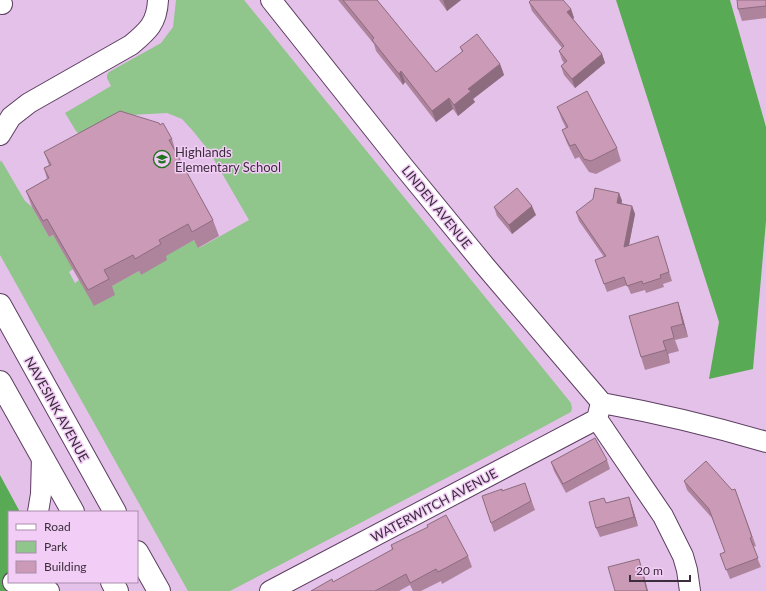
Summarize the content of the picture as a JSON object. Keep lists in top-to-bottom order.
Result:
{
  "streets": {
    "highway": ["NAVESINK AVENUE"],
    "street": ["LINDEN AVENUE", "WATERWITCH AVENUE"]
  },
  "crossings": [
    ["LINDEN AVENUE", "WATERWITCH AVENUE"]
  ],
  "places": {
    "school or university": ["Highlands Elementary School"]
  },
  "legend": ["Road", "Park", "Building"],
  "scale_bar": "20 m"
}
